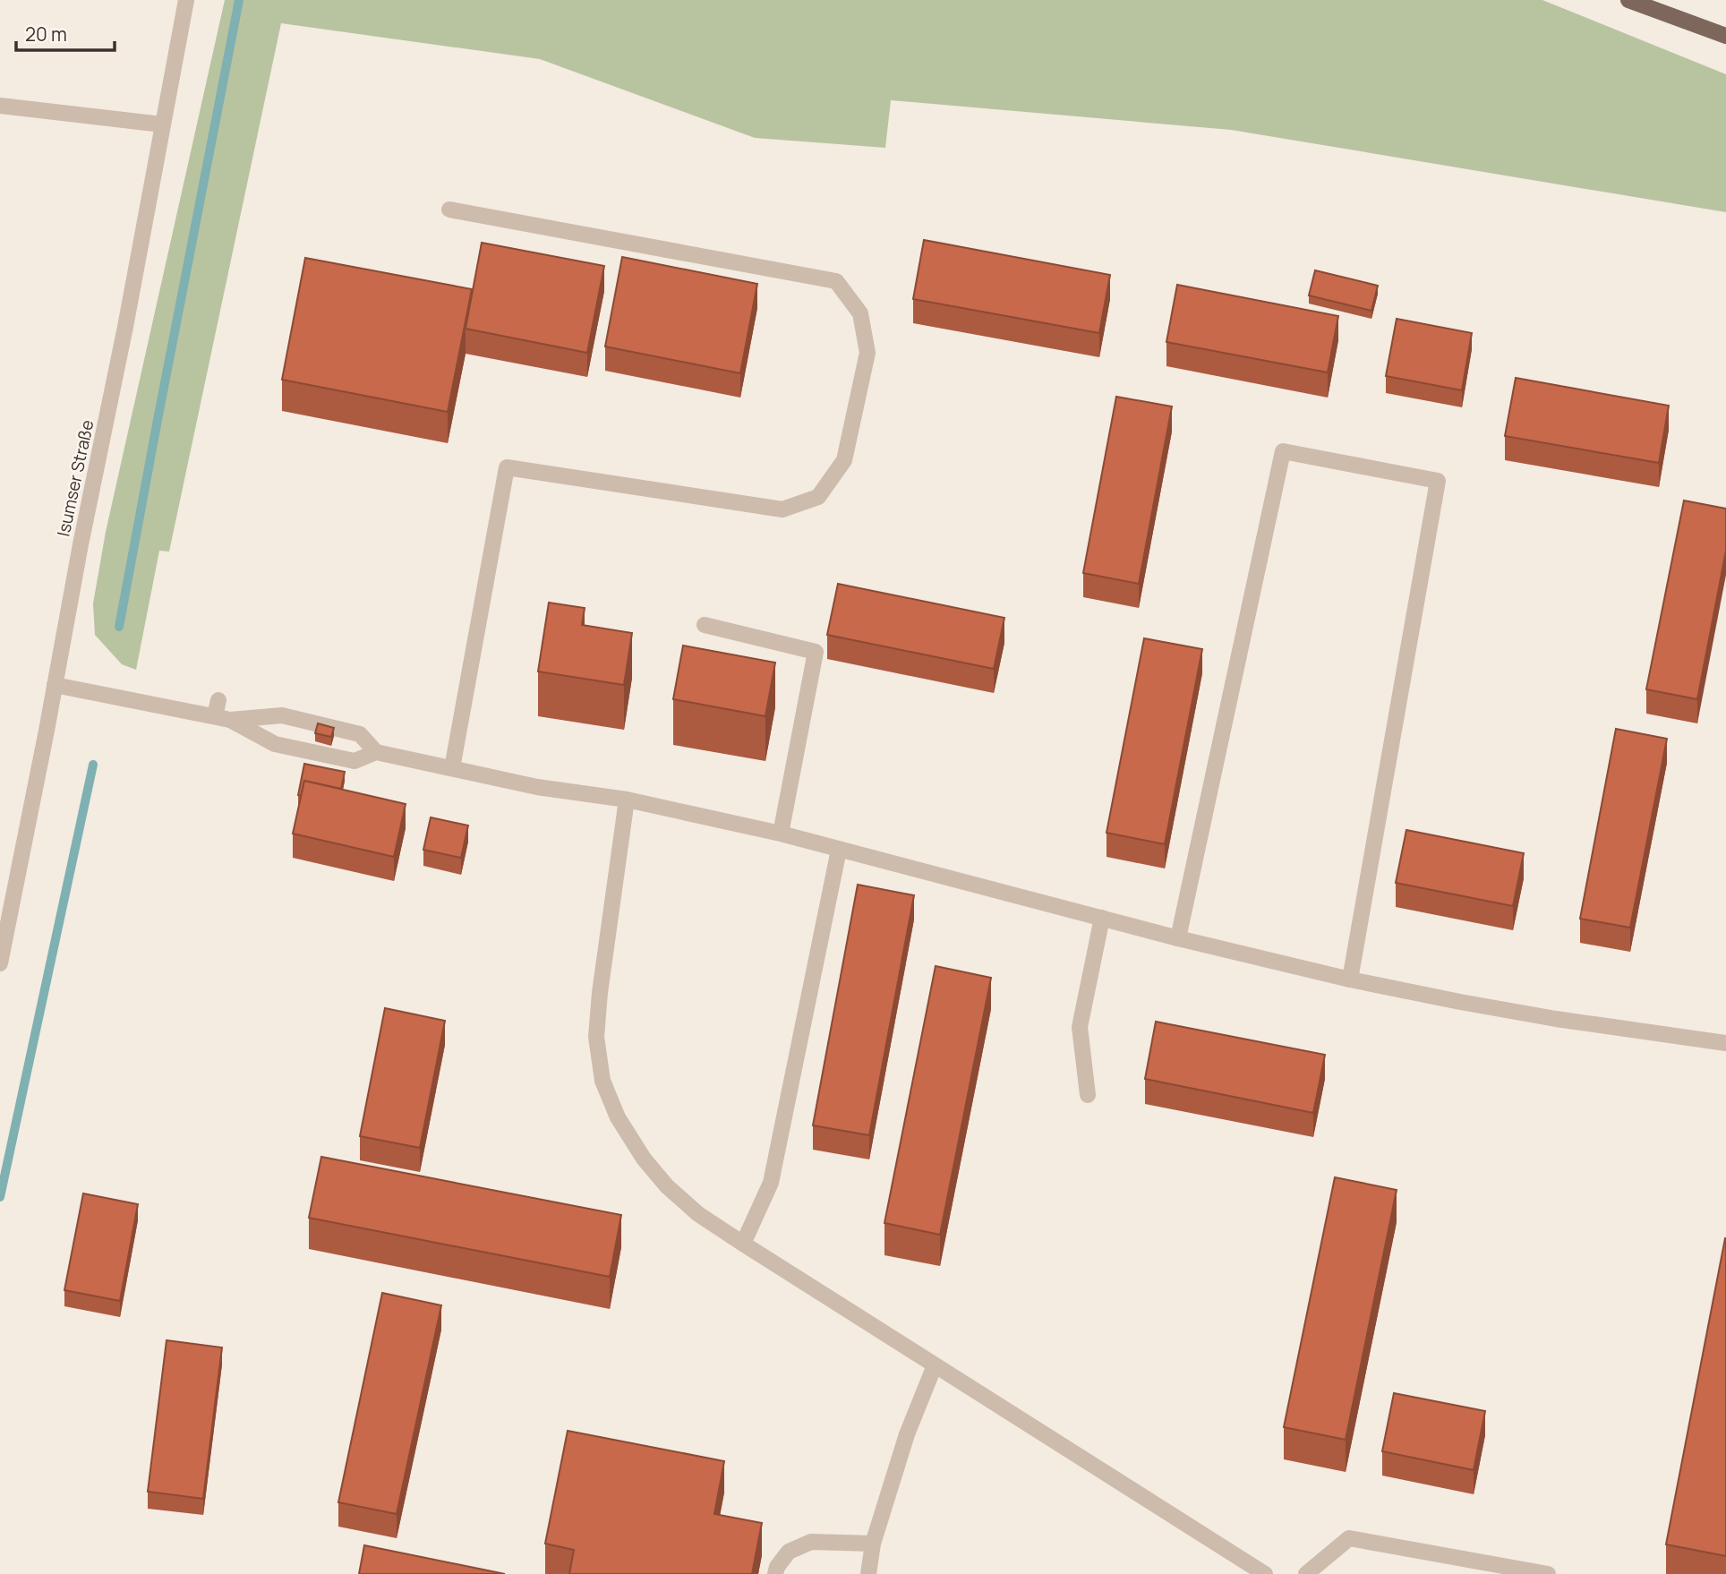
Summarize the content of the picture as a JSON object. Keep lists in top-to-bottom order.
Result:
{
  "streets": {
    "street": ["Isumser Straße"]
  },
  "scale_bar": "20 m"
}
